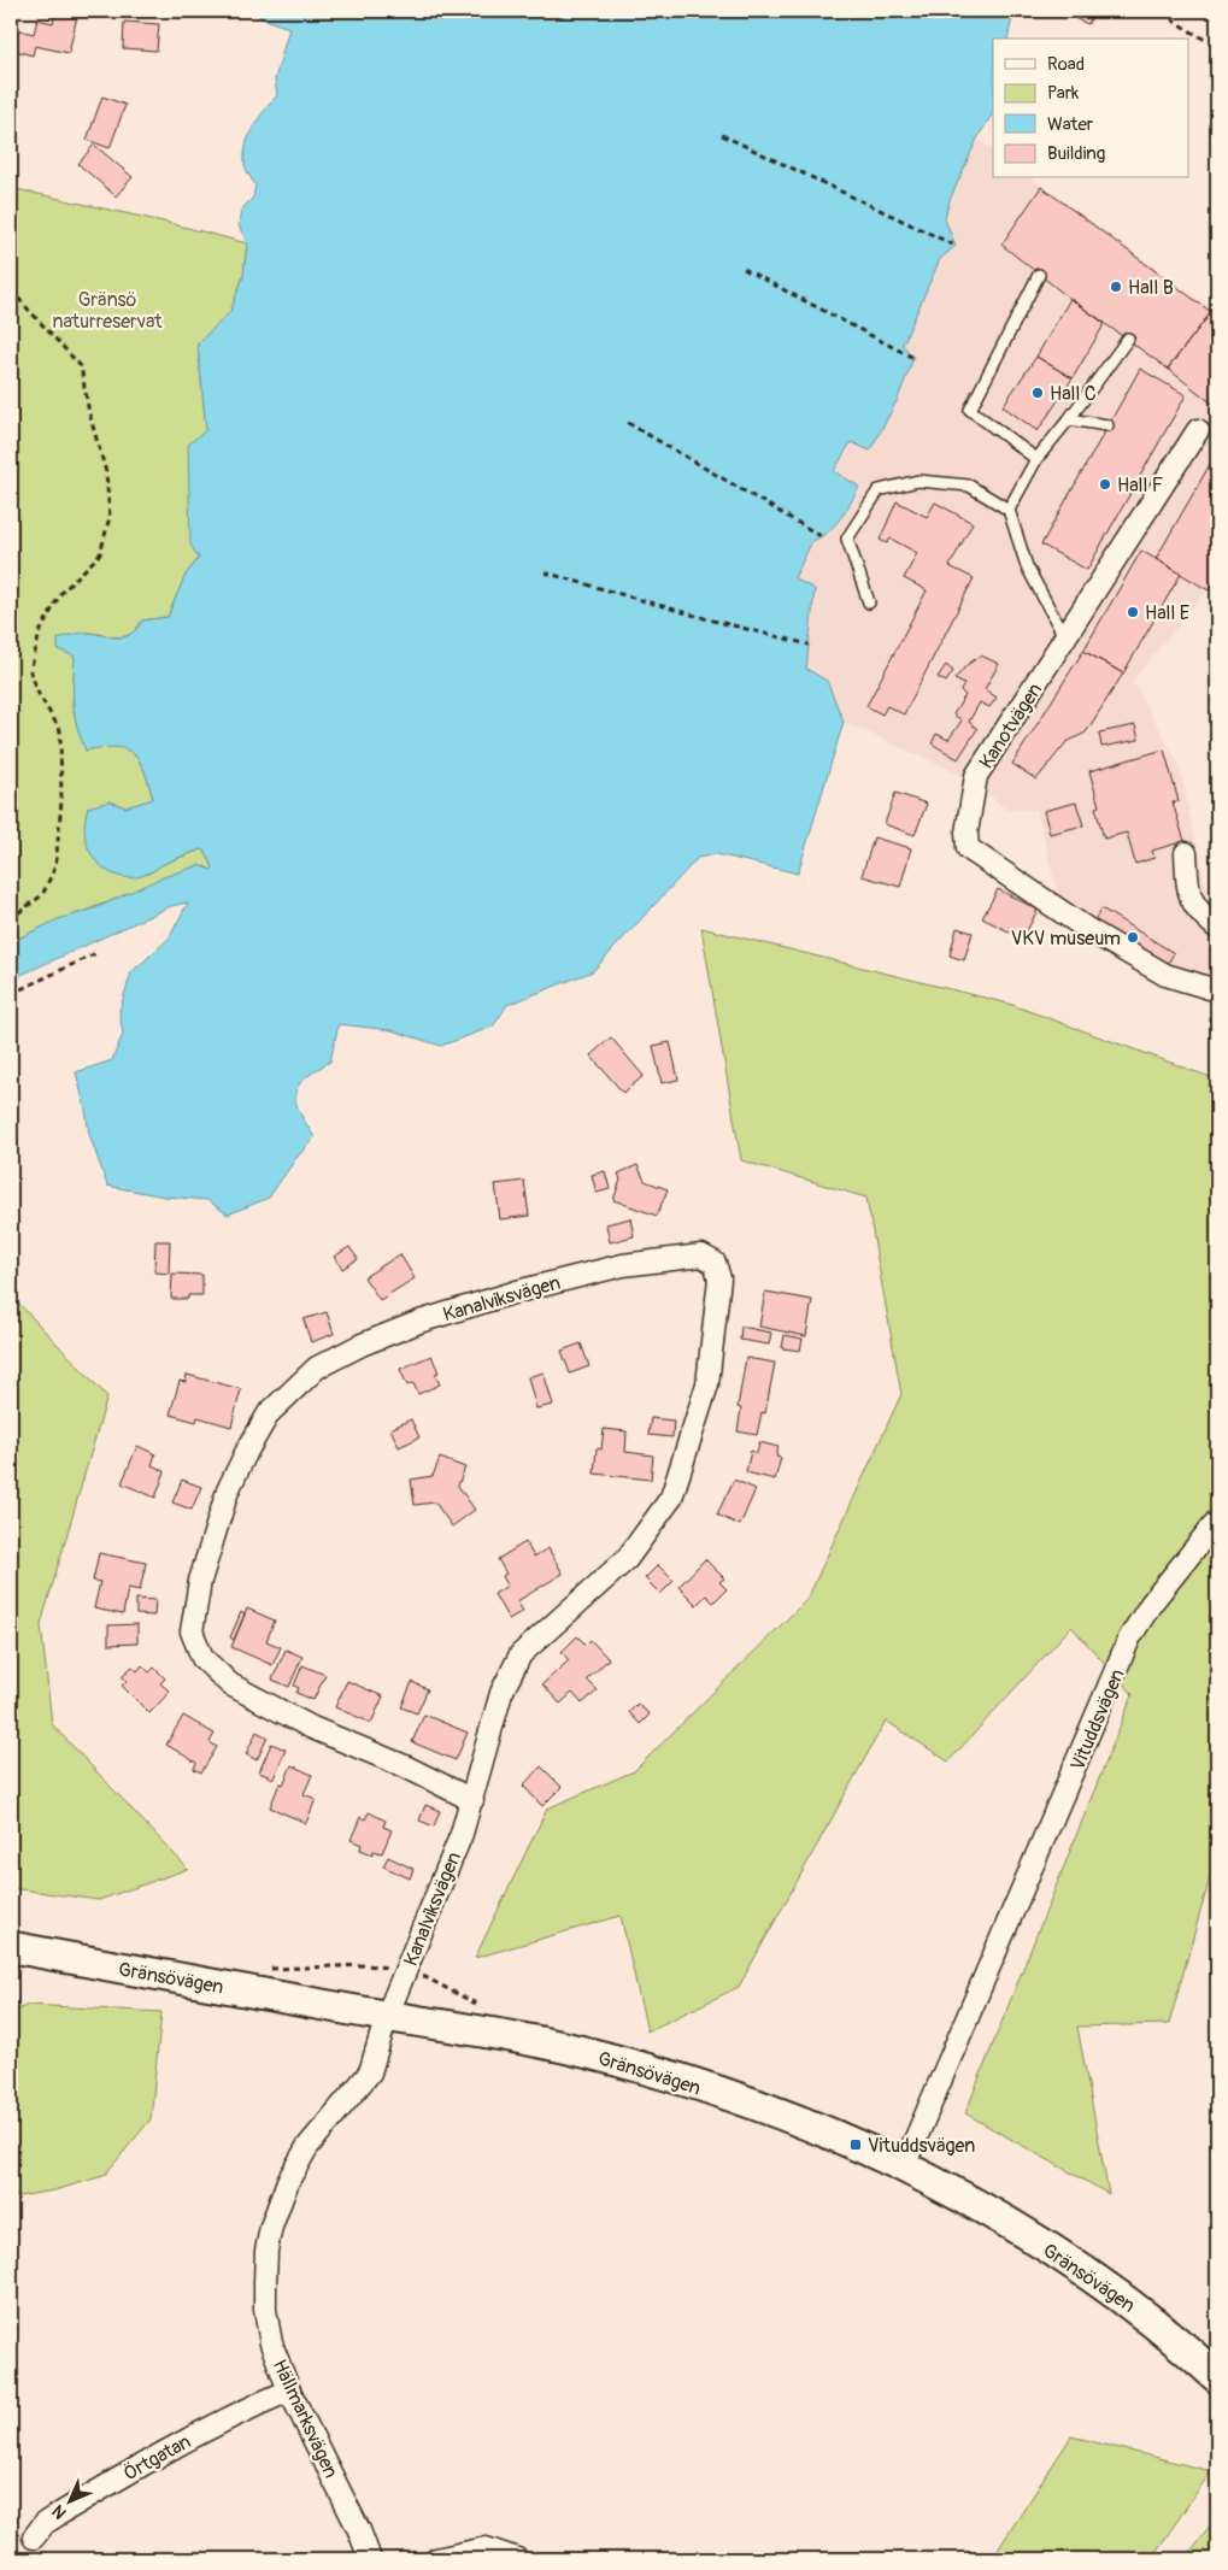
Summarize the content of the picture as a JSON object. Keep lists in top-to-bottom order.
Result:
{
  "streets": {
    "street": [
      "Kanotvägen",
      "Kanalviksvägen",
      "Vituddsvägen",
      "Gränsövägen",
      "Hällmarksvägen",
      "Örtgatan"
    ]
  },
  "crossings": [
    ["Kanalviksvägen", "Gränsövägen"],
    ["Kanalviksvägen", "Hällmarksvägen"],
    ["Vituddsvägen", "Gränsövägen"],
    ["Gränsövägen", "Hällmarksvägen"],
    ["Hällmarksvägen", "Örtgatan"]
  ],
  "parks": ["Gränsö naturreservat"],
  "places": {
    "other": [
      "Hall B",
      "Hall C",
      "Hall F",
      "Hall E",
      "VKV museum"
    ],
    "transit": ["Vituddsvägen"]
  },
  "legend": [
    "Road",
    "Park",
    "Water",
    "Building"
  ],
  "north": "bottom left"
}
